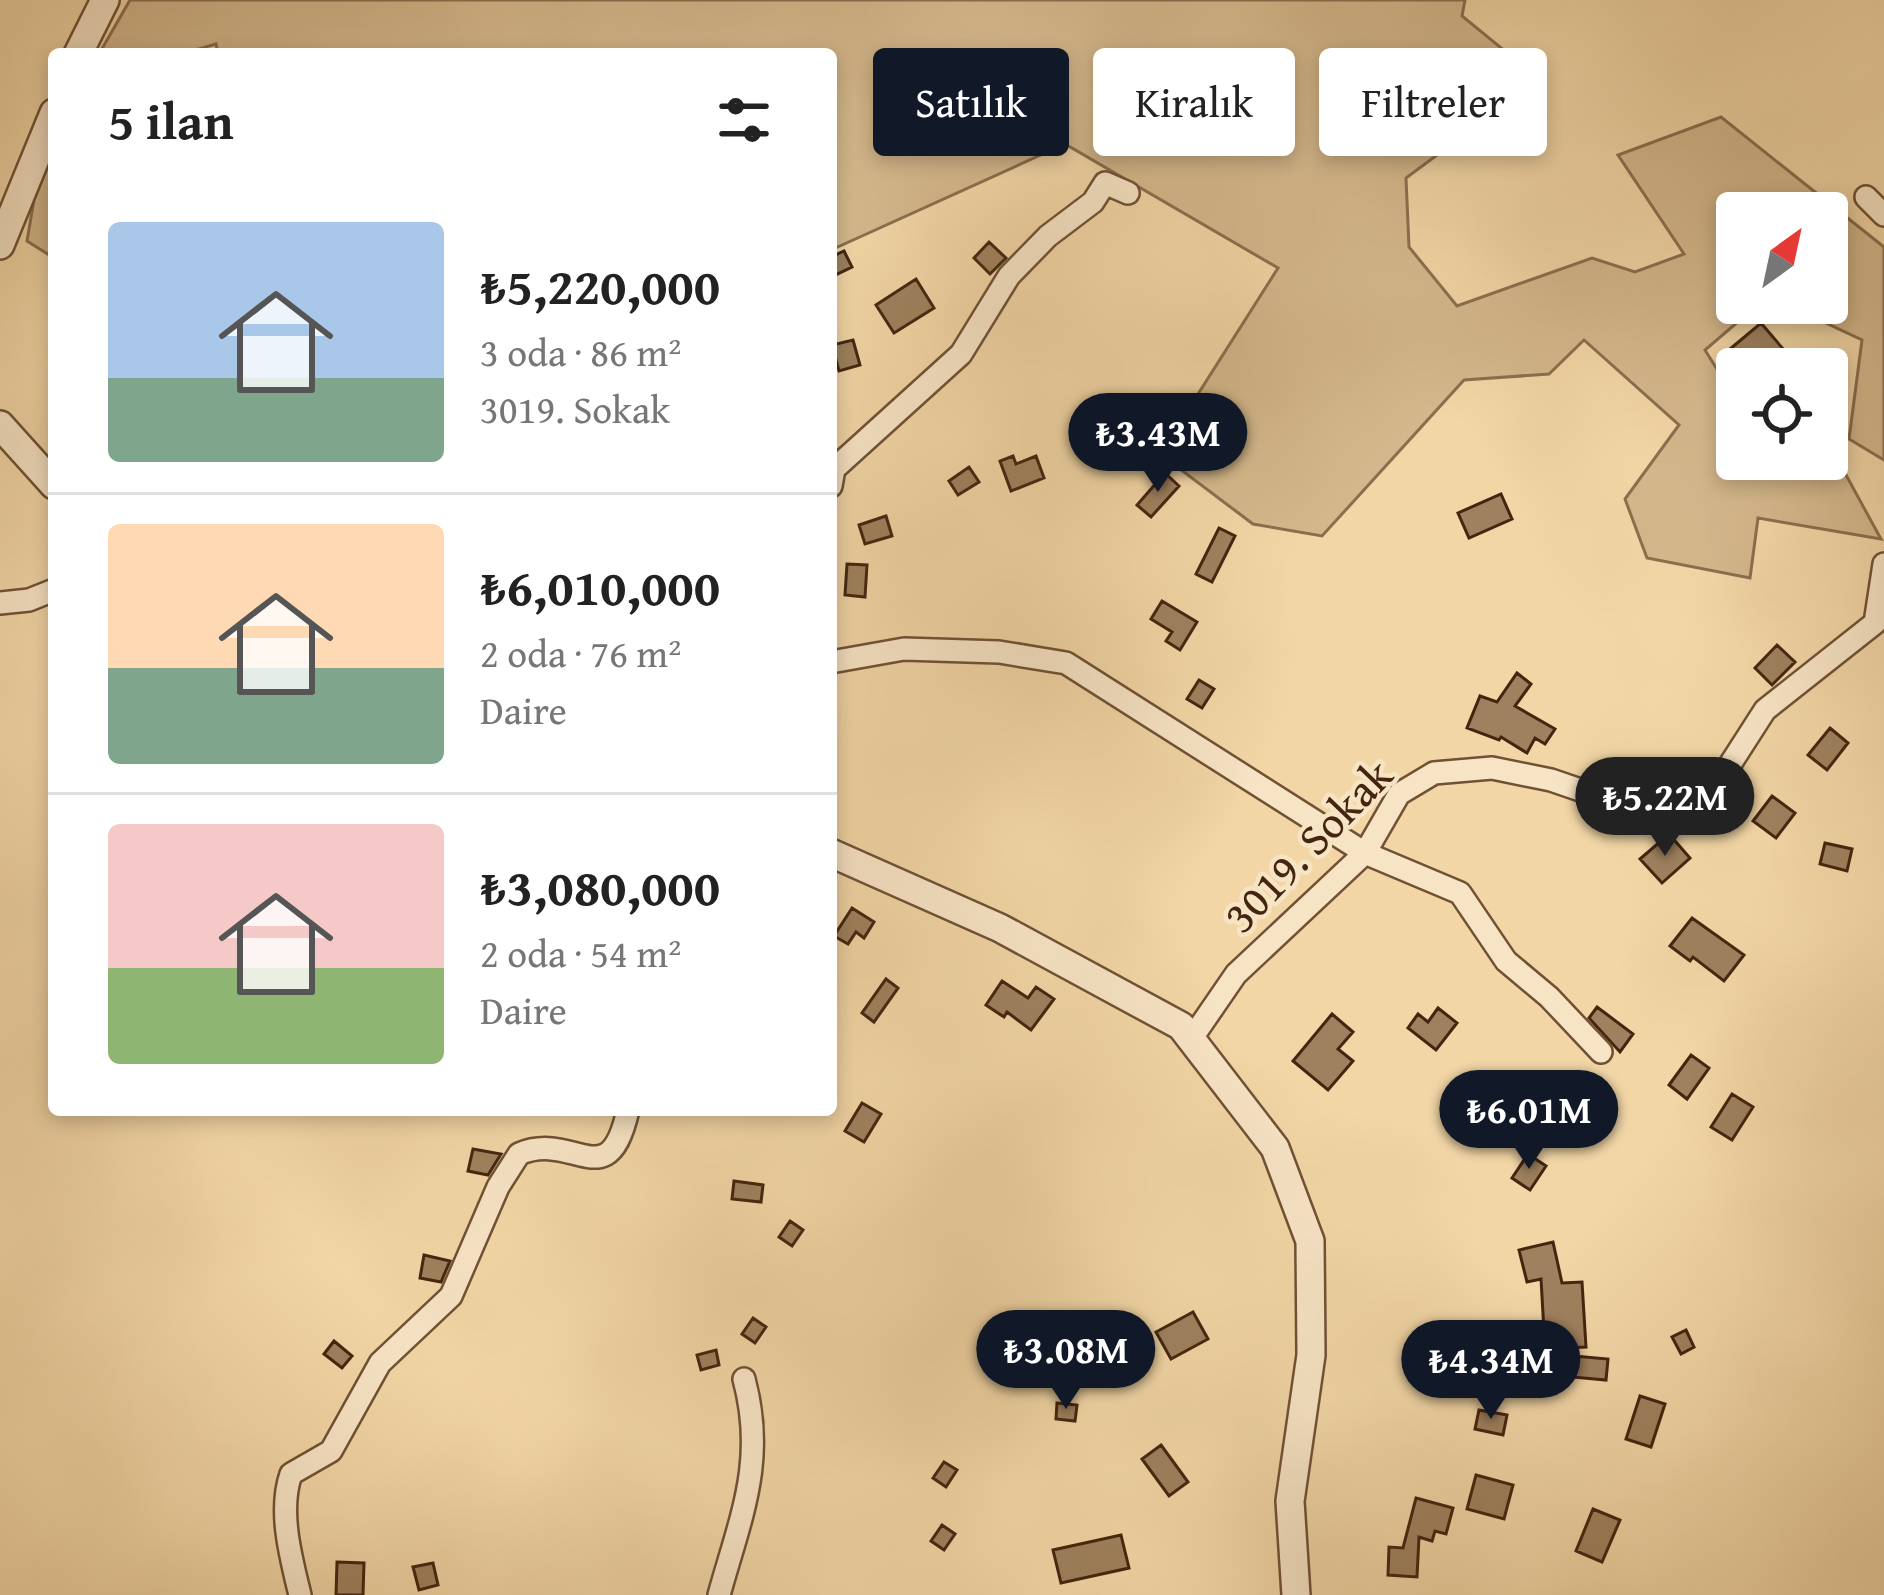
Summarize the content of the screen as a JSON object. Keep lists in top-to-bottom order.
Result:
{
  "streets": {
    "street": ["3019. Sokak"]
  },
  "north": "top right",
  "page": {
    "chip": ["Satılık", "Kiralık", "Filtreler"],
    "heading": "5 ilan",
    "list": [
      {
        "name": "₺5,220,000",
        "note": "3 oda · 86 m² · 3019. Sokak"
      },
      {
        "name": "₺6,010,000",
        "note": "2 oda · 76 m² · Daire"
      },
      {
        "name": "₺3,080,000",
        "note": "2 oda · 54 m² · Daire"
      }
    ],
    "price": [
      "₺3.43M",
      "₺5.22M",
      "₺6.01M",
      "₺3.08M",
      "₺4.34M"
    ]
  }
}
